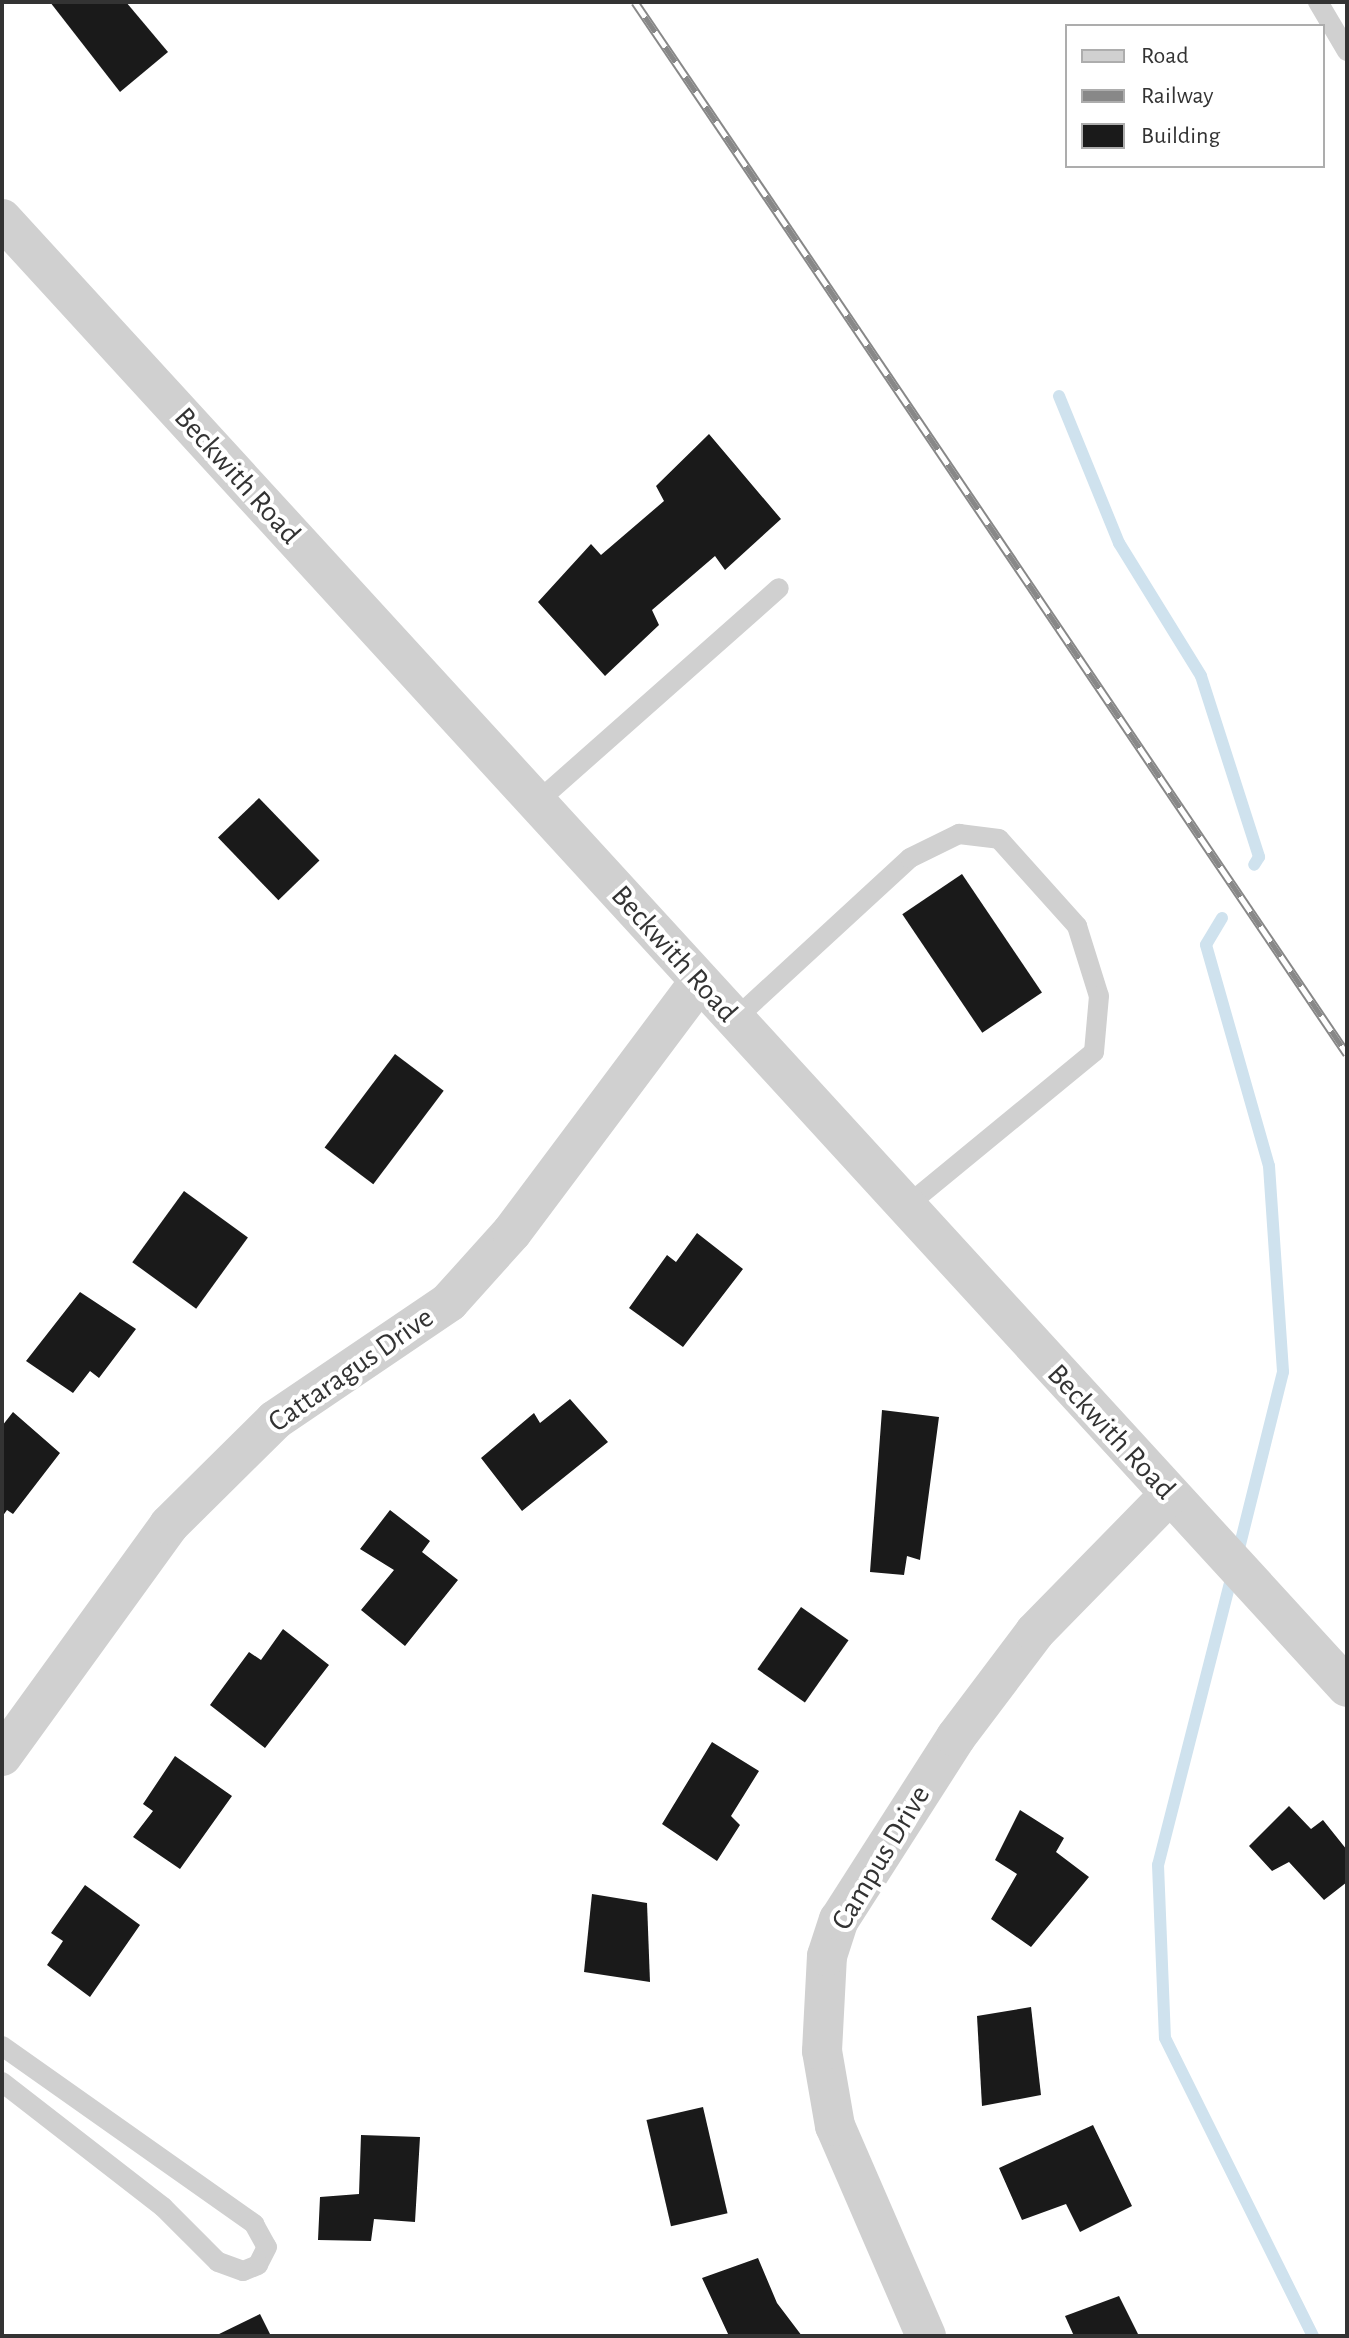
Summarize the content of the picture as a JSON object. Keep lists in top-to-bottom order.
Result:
{
  "streets": {
    "street": ["Beckwith Road", "Cattaragus Drive", "Campus Drive"]
  },
  "crossings": [
    ["Beckwith Road", "Cattaragus Drive"],
    ["Beckwith Road", "Campus Drive"]
  ],
  "legend": ["Road", "Railway", "Building"]
}
